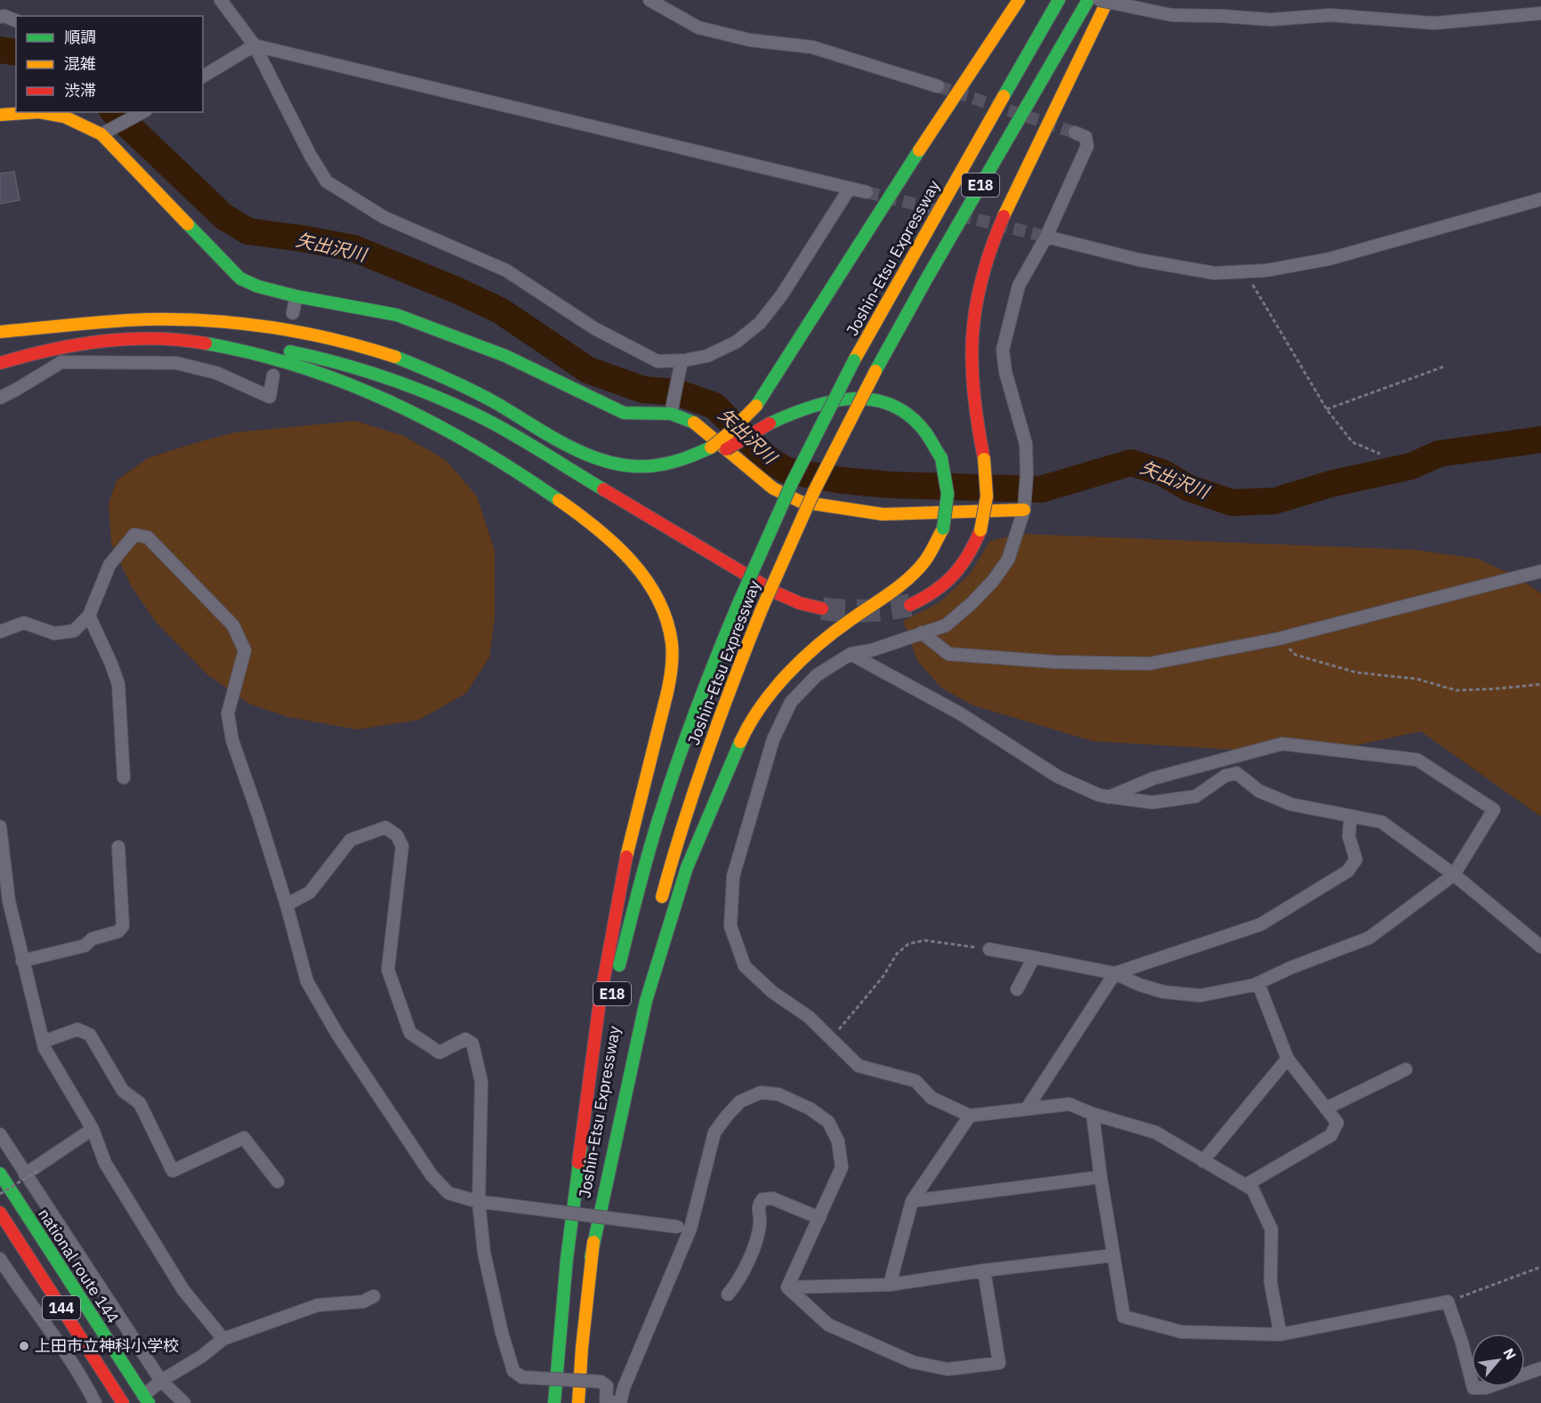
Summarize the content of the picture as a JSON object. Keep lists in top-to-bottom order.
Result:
{
  "streets": {
    "main road": [
      "E18",
      "Joshin-Etsu Expressway",
      "national route 144",
      "144"
    ]
  },
  "water": ["矢出沢川"],
  "places": ["上田市立神科小学校"],
  "legend": ["順調", "混雑", "渋滞"],
  "north": "top right"
}
